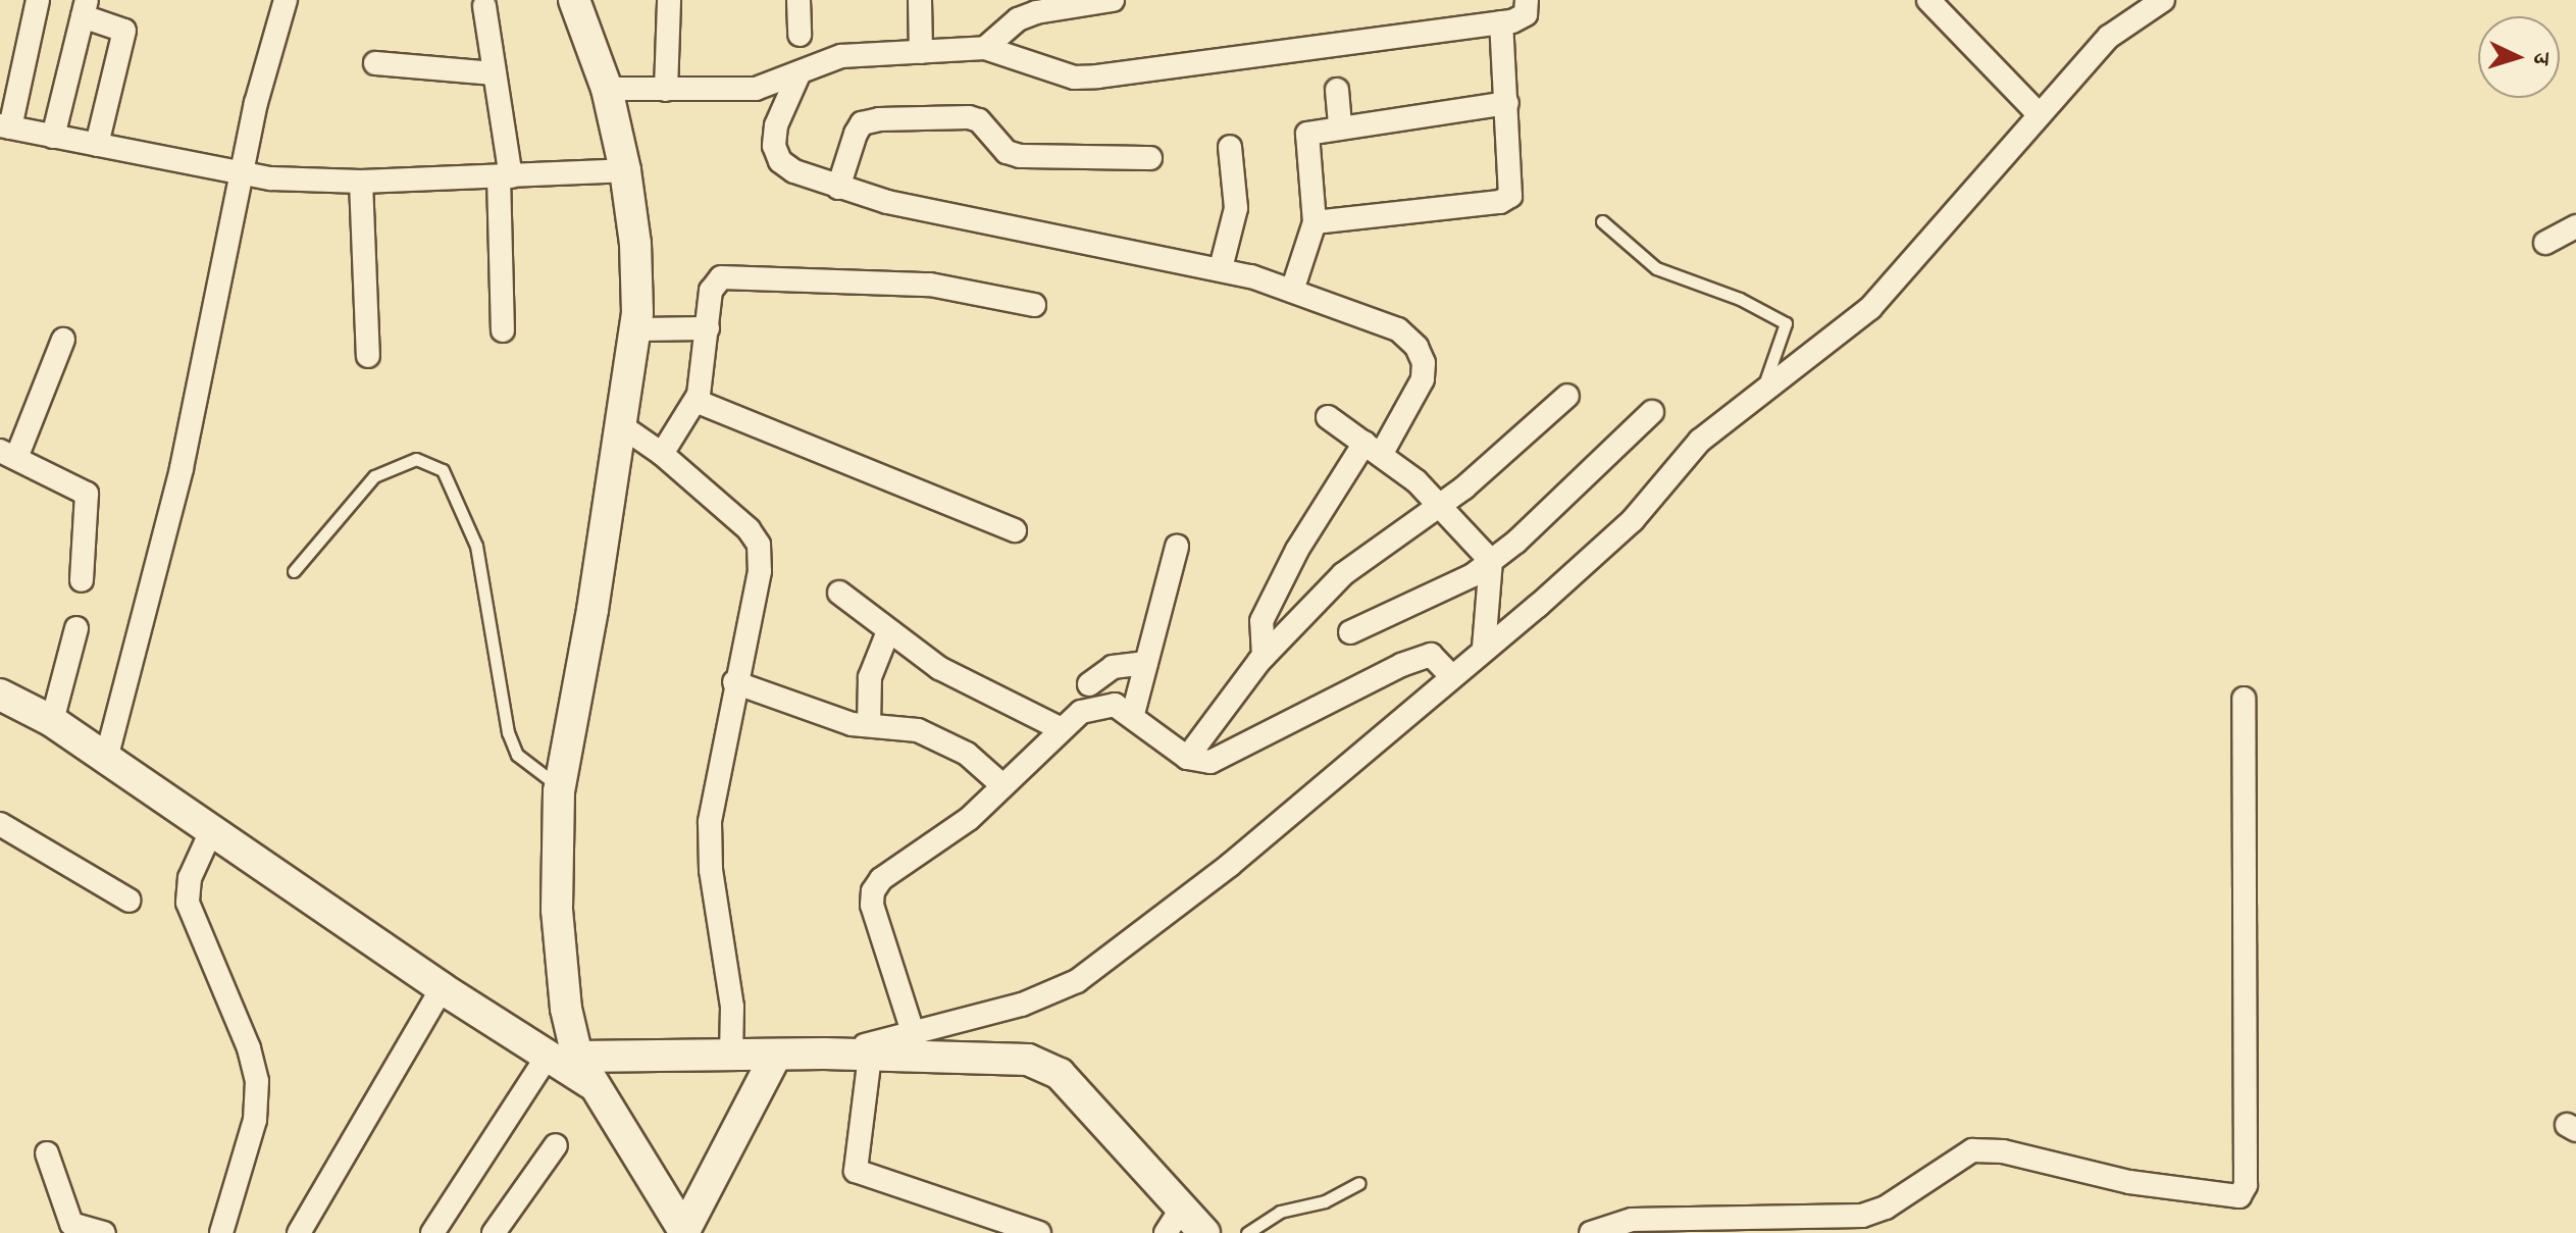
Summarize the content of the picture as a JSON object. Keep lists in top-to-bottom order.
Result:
{
  "north": "right"
}
